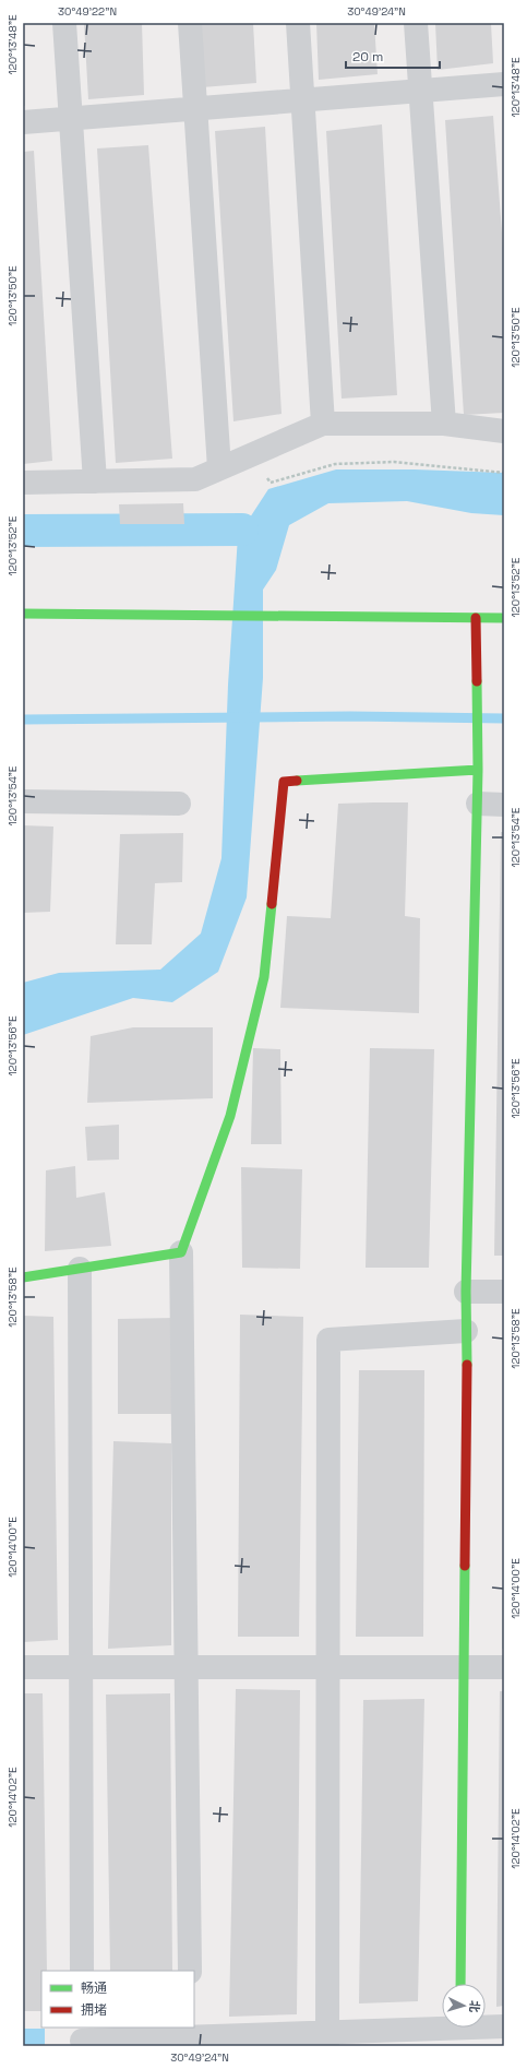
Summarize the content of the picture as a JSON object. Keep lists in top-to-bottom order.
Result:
{
  "legend": ["畅通", "拥堵"],
  "scale_bar": "20 m",
  "north": "right",
  "coordinates": [
    "30°49'22\"N",
    "30°49'24\"N",
    "120°13'48\"E",
    "120°13'50\"E",
    "120°13'52\"E",
    "120°13'54\"E",
    "120°13'56\"E",
    "120°13'58\"E",
    "120°14'00\"E",
    "120°14'02\"E"
  ]
}
